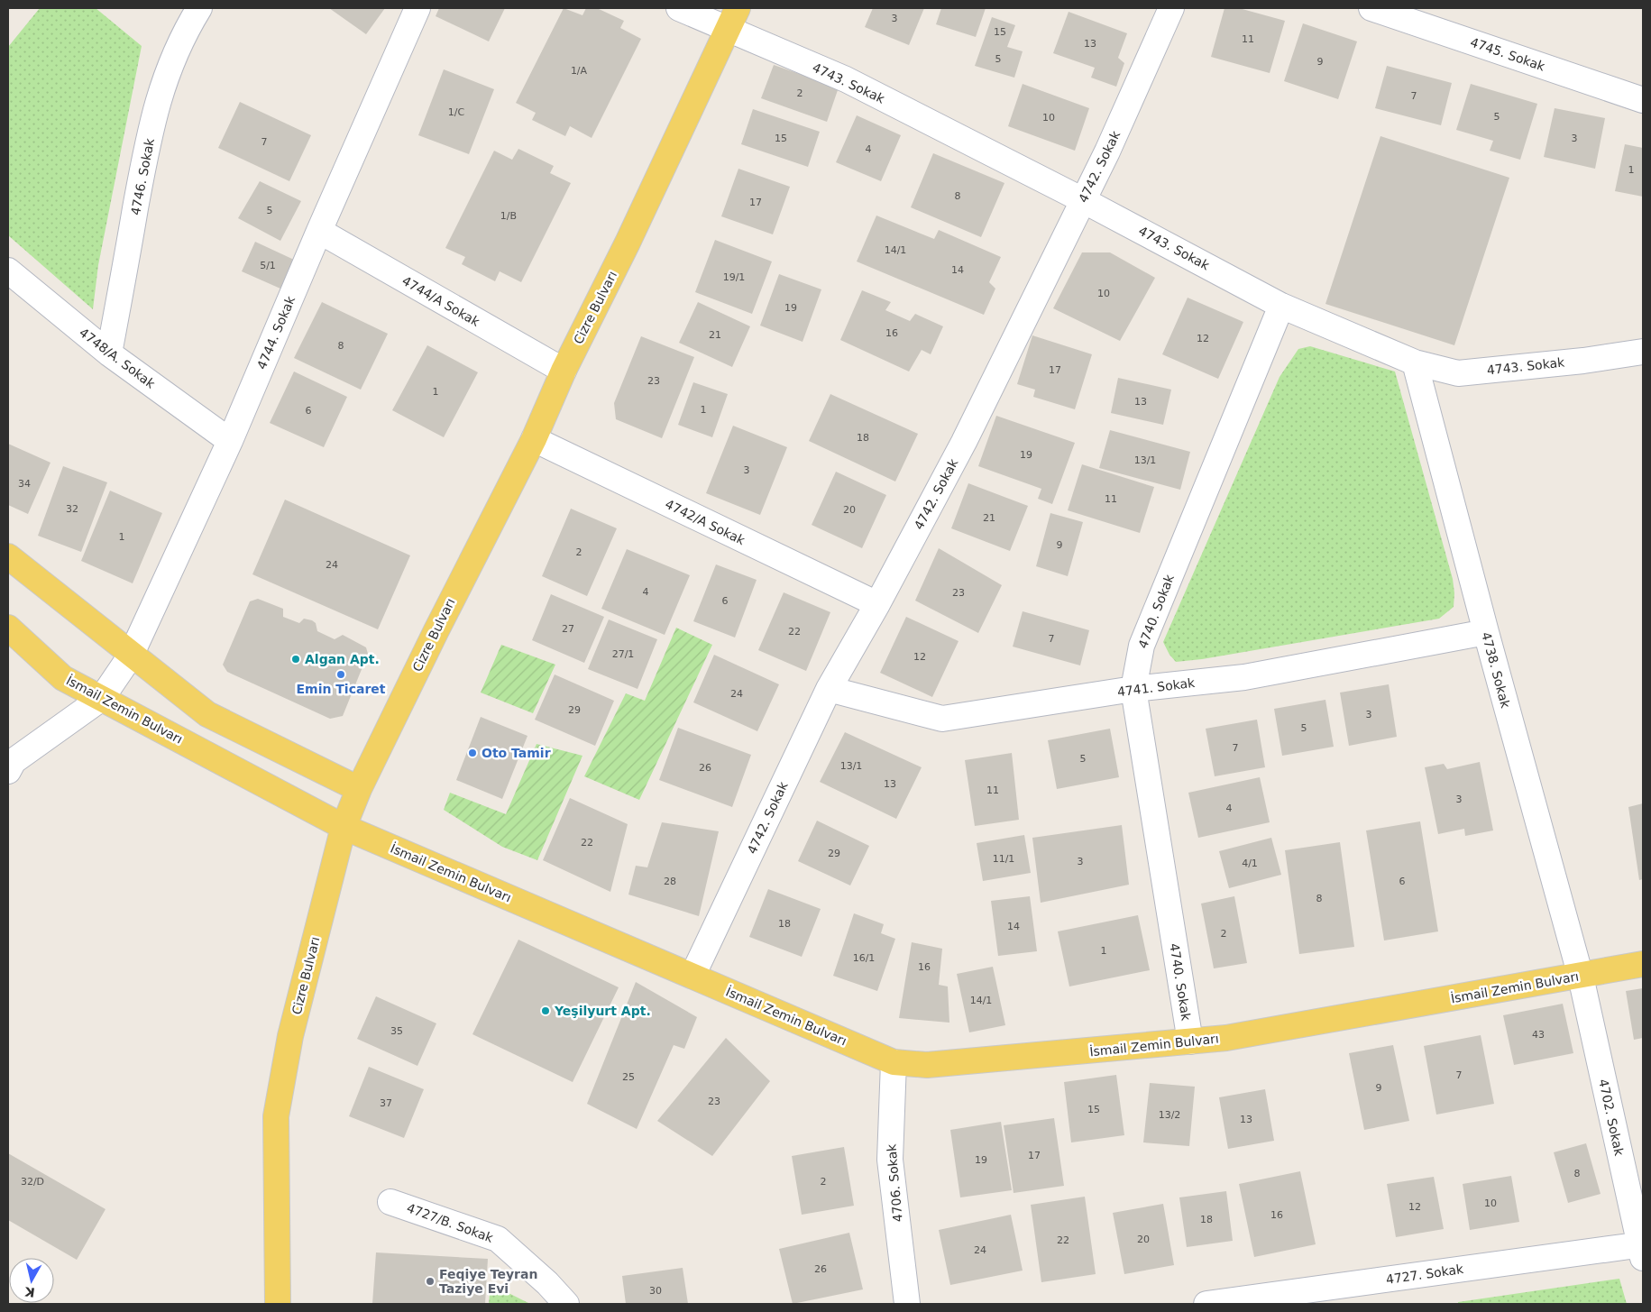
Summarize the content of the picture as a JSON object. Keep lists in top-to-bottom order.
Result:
{
  "streets": {
    "main road": ["Cizre Bulvarı", "İsmail Zemin Bulvarı"],
    "street": [
      "4745. Sokak",
      "4743. Sokak",
      "4742. Sokak",
      "4746. Sokak",
      "4744/A Sokak",
      "4744. Sokak",
      "4748/A. Sokak",
      "4742/A Sokak",
      "4740. Sokak",
      "4738. Sokak",
      "4741. Sokak",
      "4702. Sokak",
      "4706. Sokak",
      "4727/B. Sokak",
      "4727. Sokak"
    ]
  },
  "crossings": [
    ["4743. Sokak", "4742. Sokak"],
    ["4743. Sokak", "Cizre Bulvarı"],
    ["4743. Sokak", "4740. Sokak"],
    ["4743. Sokak", "4738. Sokak"],
    ["4742. Sokak", "4742/A Sokak"],
    ["4742. Sokak", "4741. Sokak"],
    ["4742. Sokak", "İsmail Zemin Bulvarı"],
    ["4746. Sokak", "4748/A. Sokak"],
    ["4744/A Sokak", "Cizre Bulvarı"],
    ["4744/A Sokak", "4744. Sokak"],
    ["Cizre Bulvarı", "4742/A Sokak"],
    ["Cizre Bulvarı", "İsmail Zemin Bulvarı"],
    ["4744. Sokak", "4748/A. Sokak"],
    ["4744. Sokak", "İsmail Zemin Bulvarı"],
    ["4740. Sokak", "4741. Sokak"],
    ["4740. Sokak", "İsmail Zemin Bulvarı"],
    ["4738. Sokak", "4741. Sokak"],
    ["4738. Sokak", "İsmail Zemin Bulvarı"],
    ["4738. Sokak", "4702. Sokak"],
    ["İsmail Zemin Bulvarı", "4702. Sokak"],
    ["İsmail Zemin Bulvarı", "4706. Sokak"],
    ["4702. Sokak", "4727. Sokak"]
  ],
  "places": [
    "Algan Apt.",
    "Emin Ticaret",
    "Oto Tamir",
    "Yeşilyurt Apt.",
    "Feqiye Teyran Taziye Evi"
  ],
  "house_numbers": [
    "3",
    "15",
    "11",
    "13",
    "5",
    "9",
    "1/A",
    "2",
    "7",
    "1/C",
    "5",
    "10",
    "15",
    "3",
    "7",
    "4",
    "1",
    "8",
    "17",
    "5",
    "1/B",
    "14/1",
    "5/1",
    "14",
    "19/1",
    "10",
    "19",
    "16",
    "21",
    "12",
    "8",
    "17",
    "23",
    "1",
    "13",
    "1",
    "6",
    "18",
    "19",
    "13/1",
    "3",
    "34",
    "11",
    "32",
    "20",
    "21",
    "1",
    "9",
    "2",
    "24",
    "4",
    "23",
    "6",
    "27",
    "22",
    "7",
    "27/1",
    "12",
    "24",
    "29",
    "3",
    "5",
    "7",
    "5",
    "13/1",
    "26",
    "13",
    "11",
    "3",
    "4",
    "22",
    "29",
    "11/1",
    "3",
    "4/1",
    "28",
    "6",
    "8",
    "18",
    "14",
    "2",
    "1",
    "16/1",
    "16",
    "14/1",
    "35",
    "43",
    "7",
    "25",
    "9",
    "23",
    "37",
    "15",
    "13/2",
    "13",
    "17",
    "19",
    "8",
    "32/D",
    "2",
    "10",
    "12",
    "16",
    "18",
    "20",
    "22",
    "24",
    "26",
    "30"
  ],
  "north": "bottom"
}
